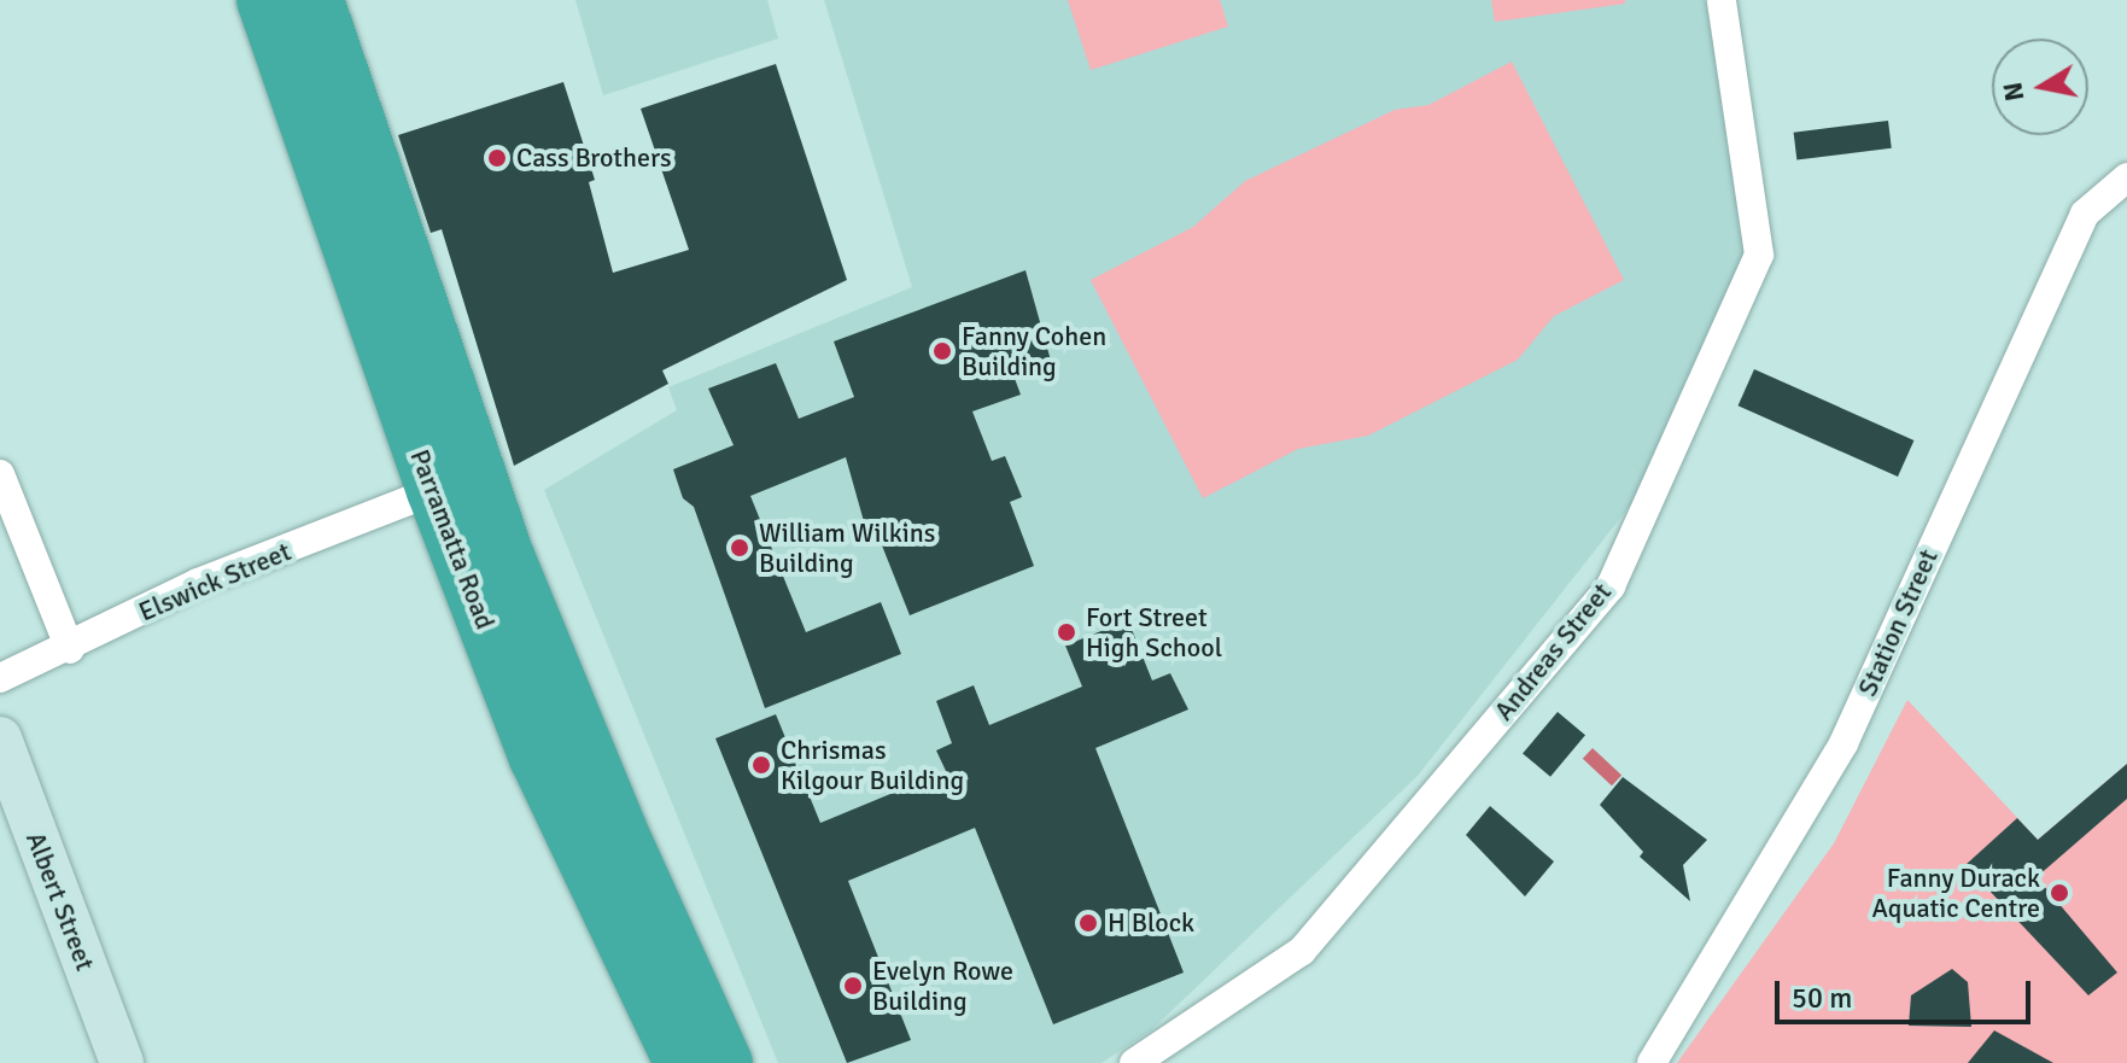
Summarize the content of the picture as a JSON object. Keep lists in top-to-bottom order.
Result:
{
  "streets": {
    "highway": ["Parramatta Road"],
    "street": [
      "Elswick Street",
      "Station Street",
      "Andreas Street",
      "Albert Street"
    ]
  },
  "crossings": [
    ["Parramatta Road", "Elswick Street"]
  ],
  "places": [
    "Cass Brothers",
    "Fanny Cohen Building",
    "William Wilkins Building",
    "Fort Street High School",
    "Chrismas Kilgour Building",
    "Fanny Durack Aquatic Centre",
    "H Block",
    "Evelyn Rowe Building"
  ],
  "scale_bar": "50 m",
  "north": "left"
}
